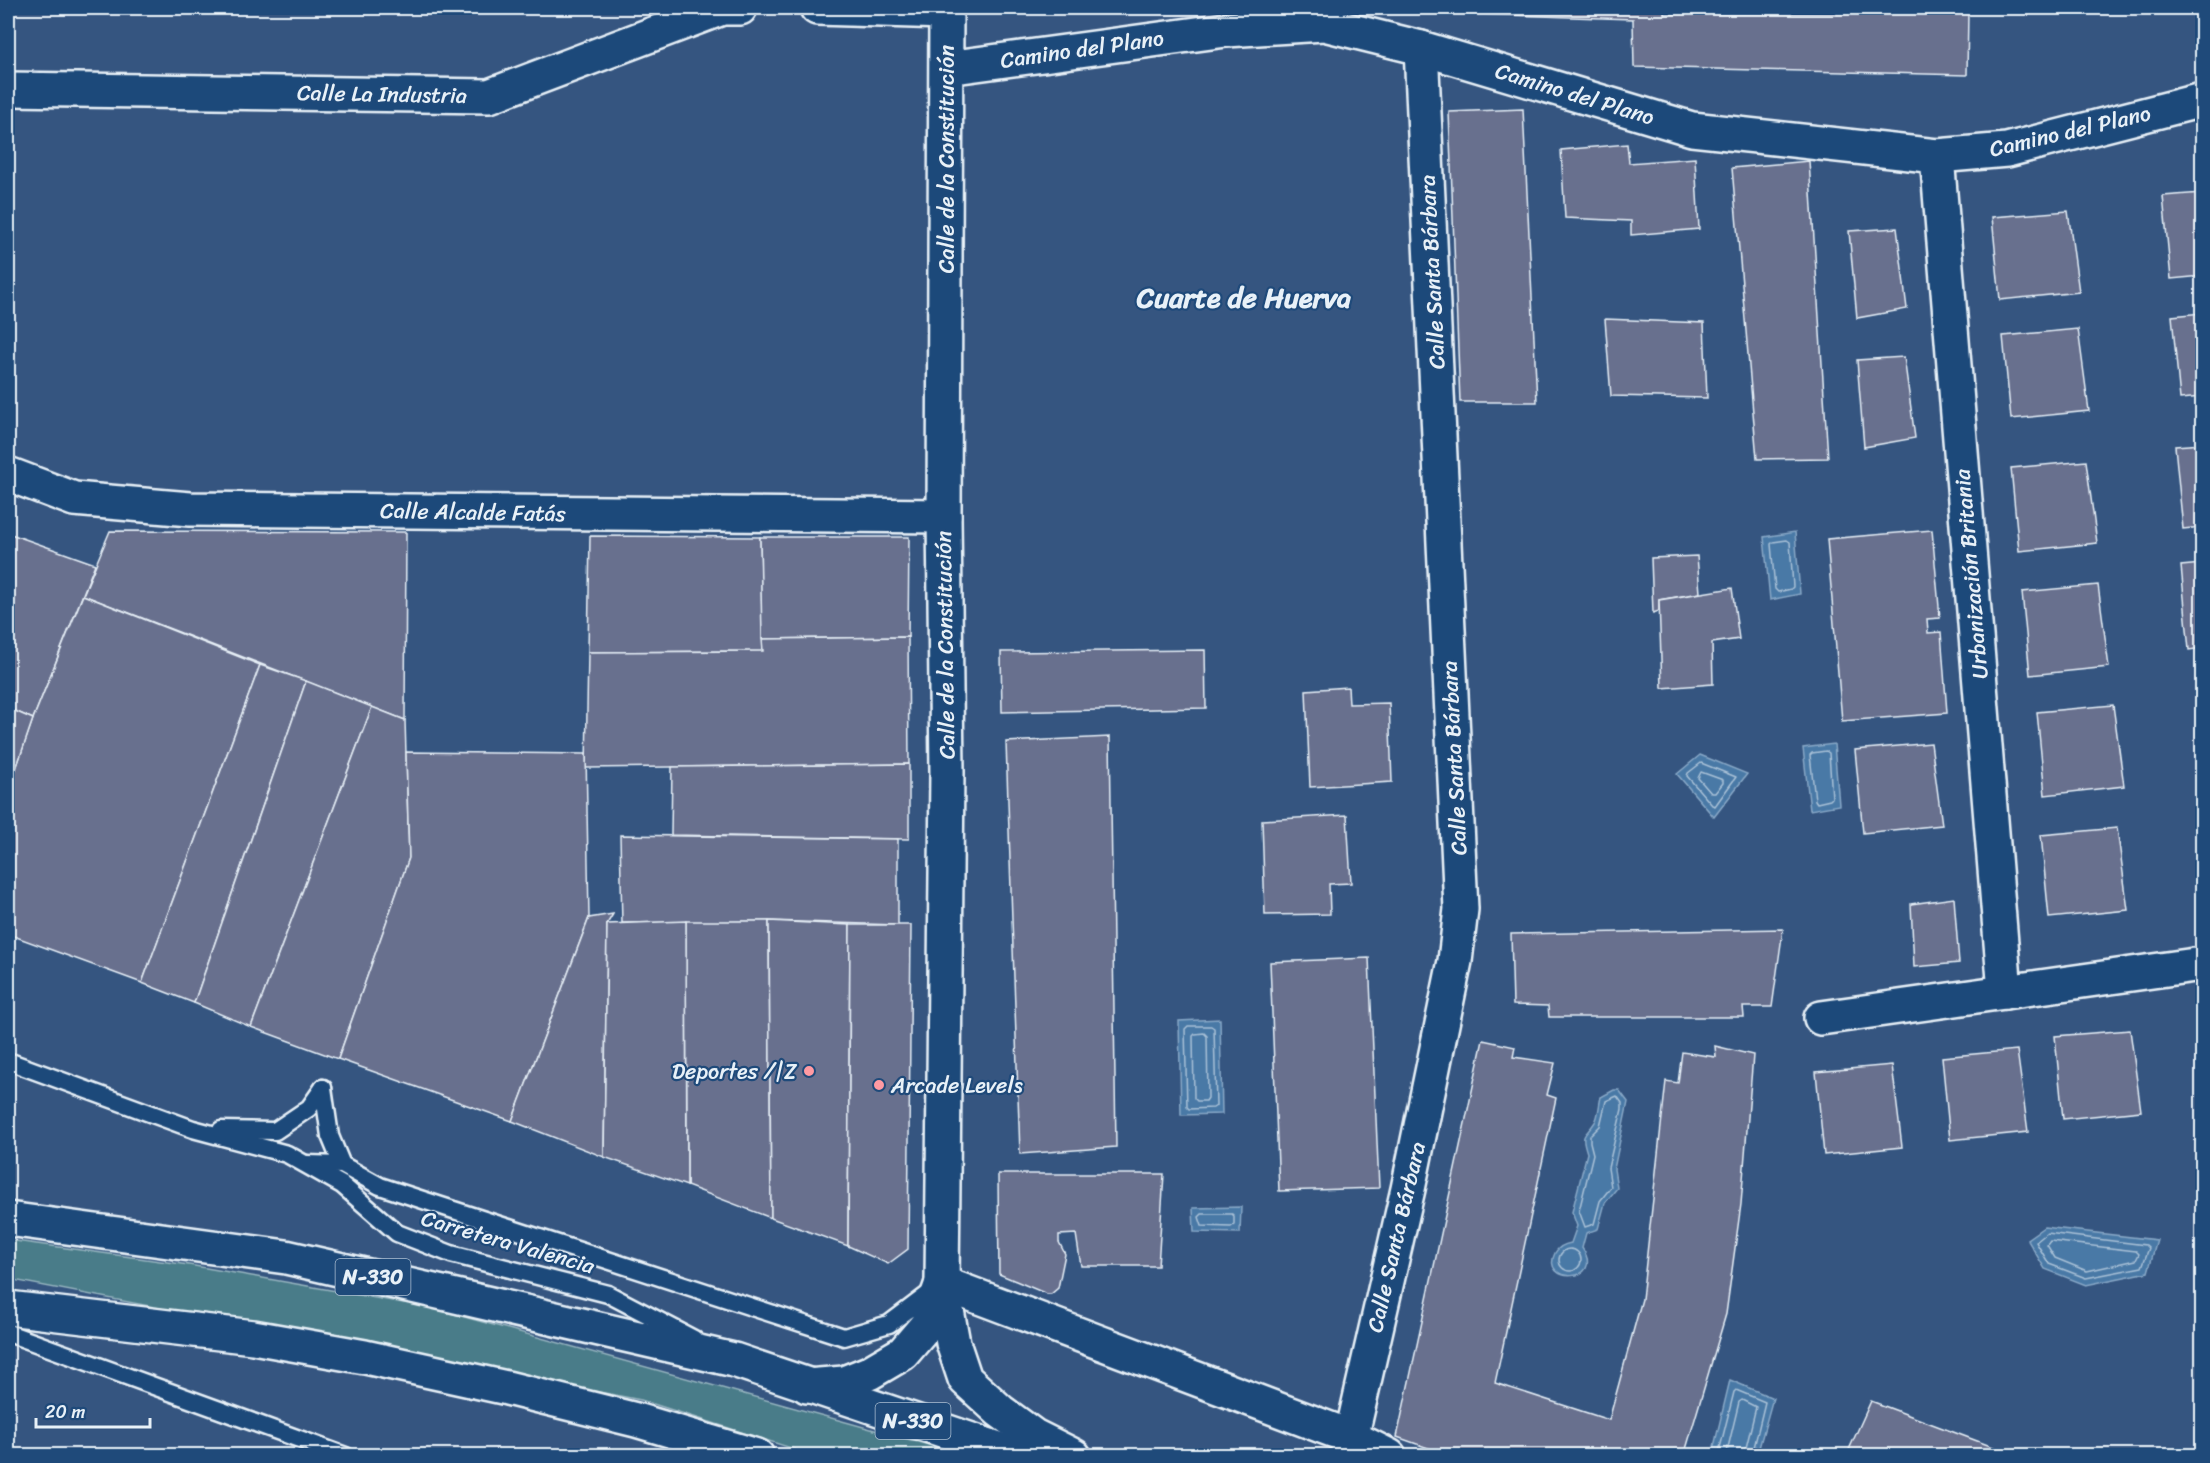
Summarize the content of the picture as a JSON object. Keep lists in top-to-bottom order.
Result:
{
  "streets": {
    "main road": [
      "Camino del Plano",
      "Calle La Industria",
      "Calle de la Constitución",
      "Calle Santa Bárbara",
      "Calle Alcalde Fatás",
      "Urbanización Britania",
      "N-330"
    ],
    "lane": ["Carretera Valencia"]
  },
  "crossings": [
    ["Camino del Plano", "Calle de la Constitución"],
    ["Camino del Plano", "Calle Santa Bárbara"],
    ["Camino del Plano", "Urbanización Britania"],
    ["Calle de la Constitución", "Calle Alcalde Fatás"],
    ["Calle de la Constitución", "N-330"],
    ["Carretera Valencia", "N-330"]
  ],
  "districts": ["Cuarte de Huerva"],
  "places": ["Deportes /|Z", "Arcade Levels"],
  "scale_bar": "20 m"
}
